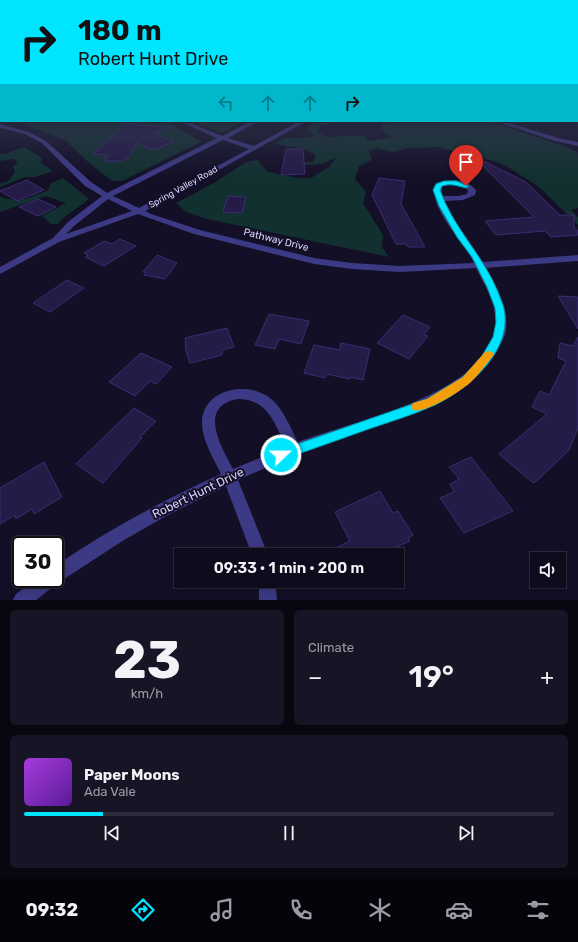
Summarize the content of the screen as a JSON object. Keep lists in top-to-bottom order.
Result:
{
  "streets": {
    "street": ["Spring Valley Road", "Pathway Drive", "Robert Hunt Drive"]
  },
  "crossings": [
    ["Spring Valley Road", "Pathway Drive"],
    ["Pathway Drive", "Robert Hunt Drive"]
  ],
  "page": {
    "turn": ["180 m", "Robert Hunt Drive"],
    "limit": "30",
    "trip": "09:33 · 1 min · 200 m",
    "tile": [
      ["23", "km/h"],
      "Climate"
    ],
    "heat": ["−", "19°", "+"],
    "song": ["Paper Moons", "Ada Vale"],
    "tabs": "09:32"
  }
}
